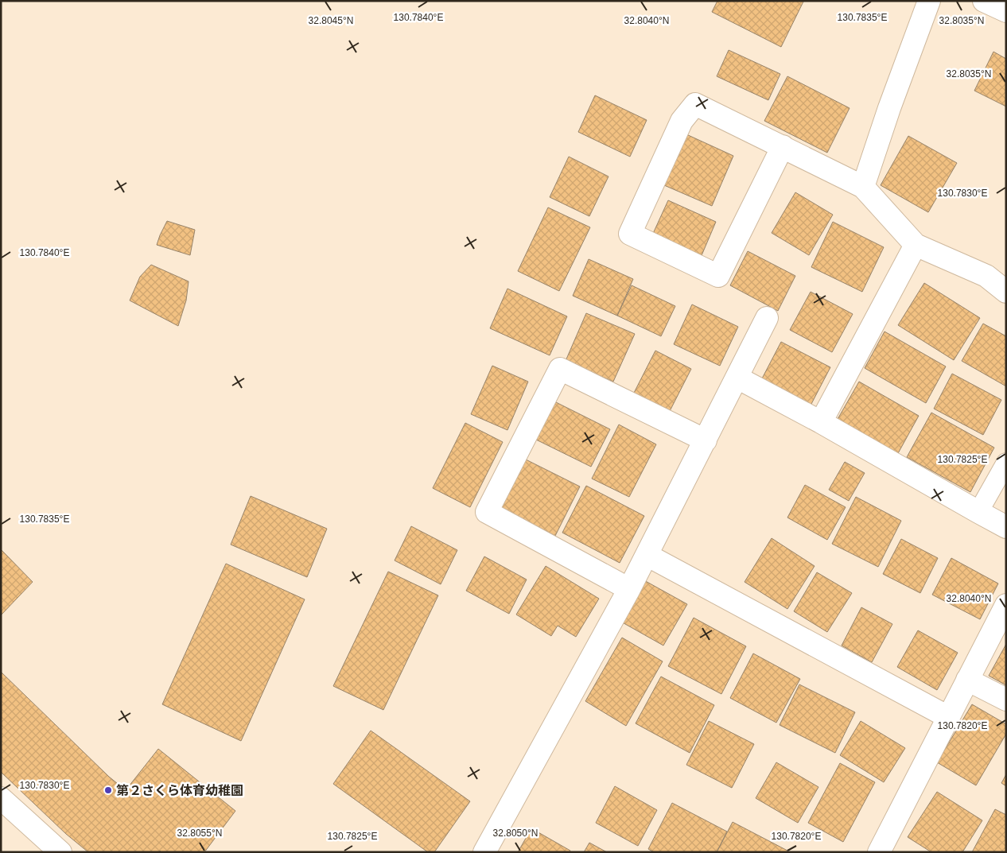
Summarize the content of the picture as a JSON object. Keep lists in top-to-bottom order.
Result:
{
  "places": ["第２さくら体育幼稚園"],
  "coordinates": [
    "130.7840°E",
    "130.7835°E",
    "32.8035°N",
    "32.8045°N",
    "32.8040°N",
    "130.7830°E",
    "130.7825°E",
    "130.7820°E",
    "32.8055°N",
    "32.8050°N"
  ]
}
